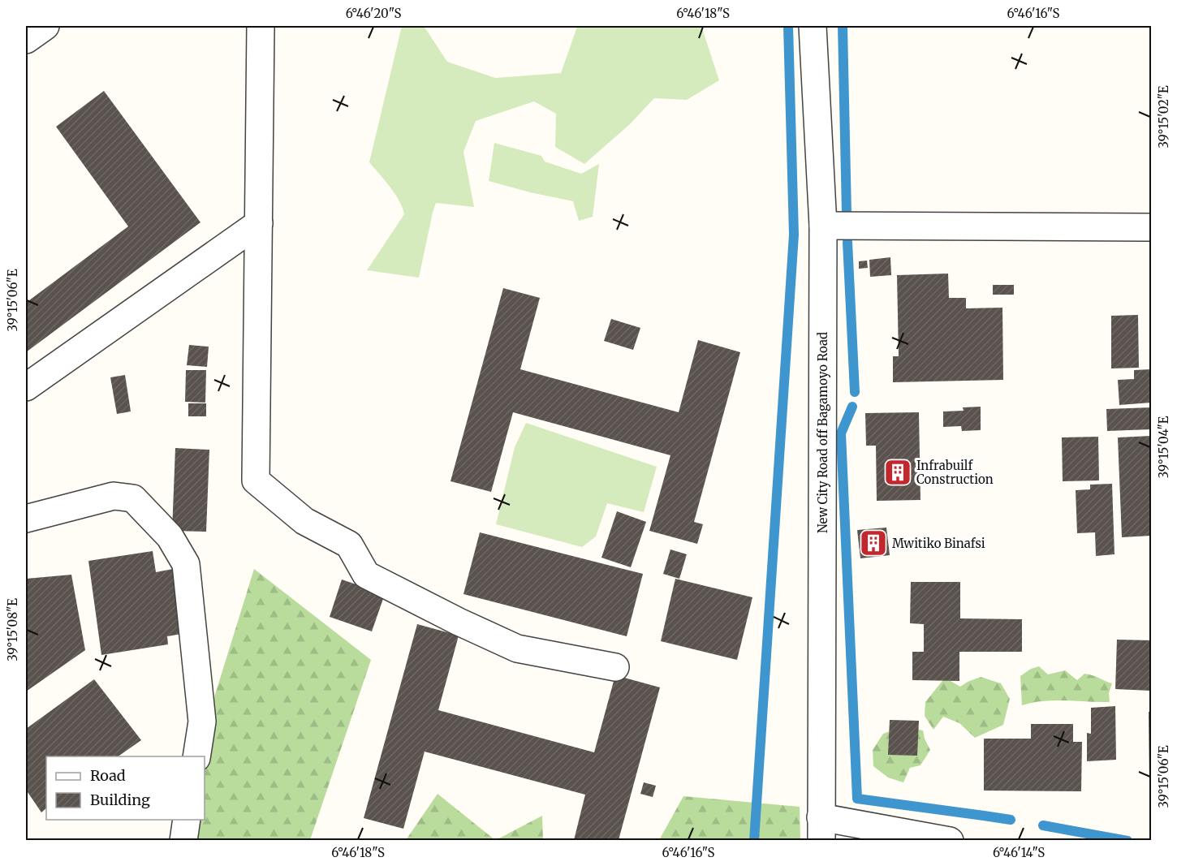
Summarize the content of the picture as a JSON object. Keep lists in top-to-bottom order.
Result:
{
  "streets": {
    "street": ["New City Road off Bagamoyo Road"]
  },
  "places": {
    "building": ["Infrabuilf Construction", "Mwitiko Binafsi"]
  },
  "legend": ["Road", "Building"],
  "coordinates": [
    "6°46'20\"S",
    "6°46'18\"S",
    "6°46'16\"S",
    "39°15'02\"E",
    "39°15'06\"E",
    "39°15'04\"E",
    "39°15'08\"E",
    "6°46'14\"S"
  ]
}
